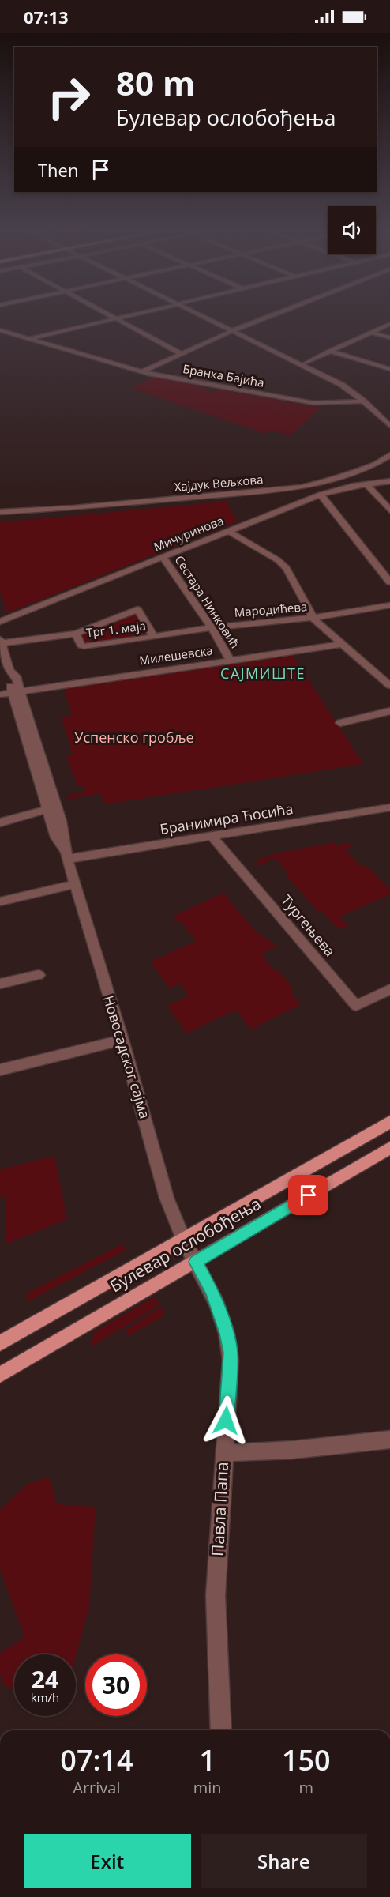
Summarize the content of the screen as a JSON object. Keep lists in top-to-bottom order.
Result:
{
  "streets": {
    "main road": ["Булевар ослобођења"],
    "street": [
      "Бранка Бајића",
      "Хајдук Вељкова",
      "Мичуринова",
      "Сестара Нинковић",
      "Мародићева",
      "Трг 1. маја",
      "Милешевска",
      "Бранимира Ћосића",
      "Тургењева",
      "Новосадског сајма",
      "Павла Папа"
    ]
  },
  "crossings": [
    ["Мичуринова", "Сестара Нинковић"],
    ["Сестара Нинковић", "Мародићева"],
    ["Сестара Нинковић", "Милешевска"],
    ["Мародићева", "Трг 1. маја"],
    ["Трг 1. маја", "Новосадског сајма"],
    ["Милешевска", "Новосадског сајма"],
    ["Бранимира Ћосића", "Тургењева"],
    ["Бранимира Ћосића", "Новосадског сајма"],
    ["Новосадског сајма", "Булевар ослобођења"],
    ["Новосадског сајма", "Павла Папа"],
    ["Булевар ослобођења", "Павла Папа"]
  ],
  "districts": ["САЈМИШТЕ"],
  "parks": ["Успенско гробље"],
  "page": {
    "status": "07:13",
    "turn": ["80 m", "Булевар ослобођења"],
    "then": "Then",
    "speed": "24 km/h",
    "limit": "30",
    "eta": [
      "07:14",
      "Arrival",
      "1",
      "min",
      "150",
      "m"
    ],
    "buttons": ["Exit", "Share"]
  }
}
